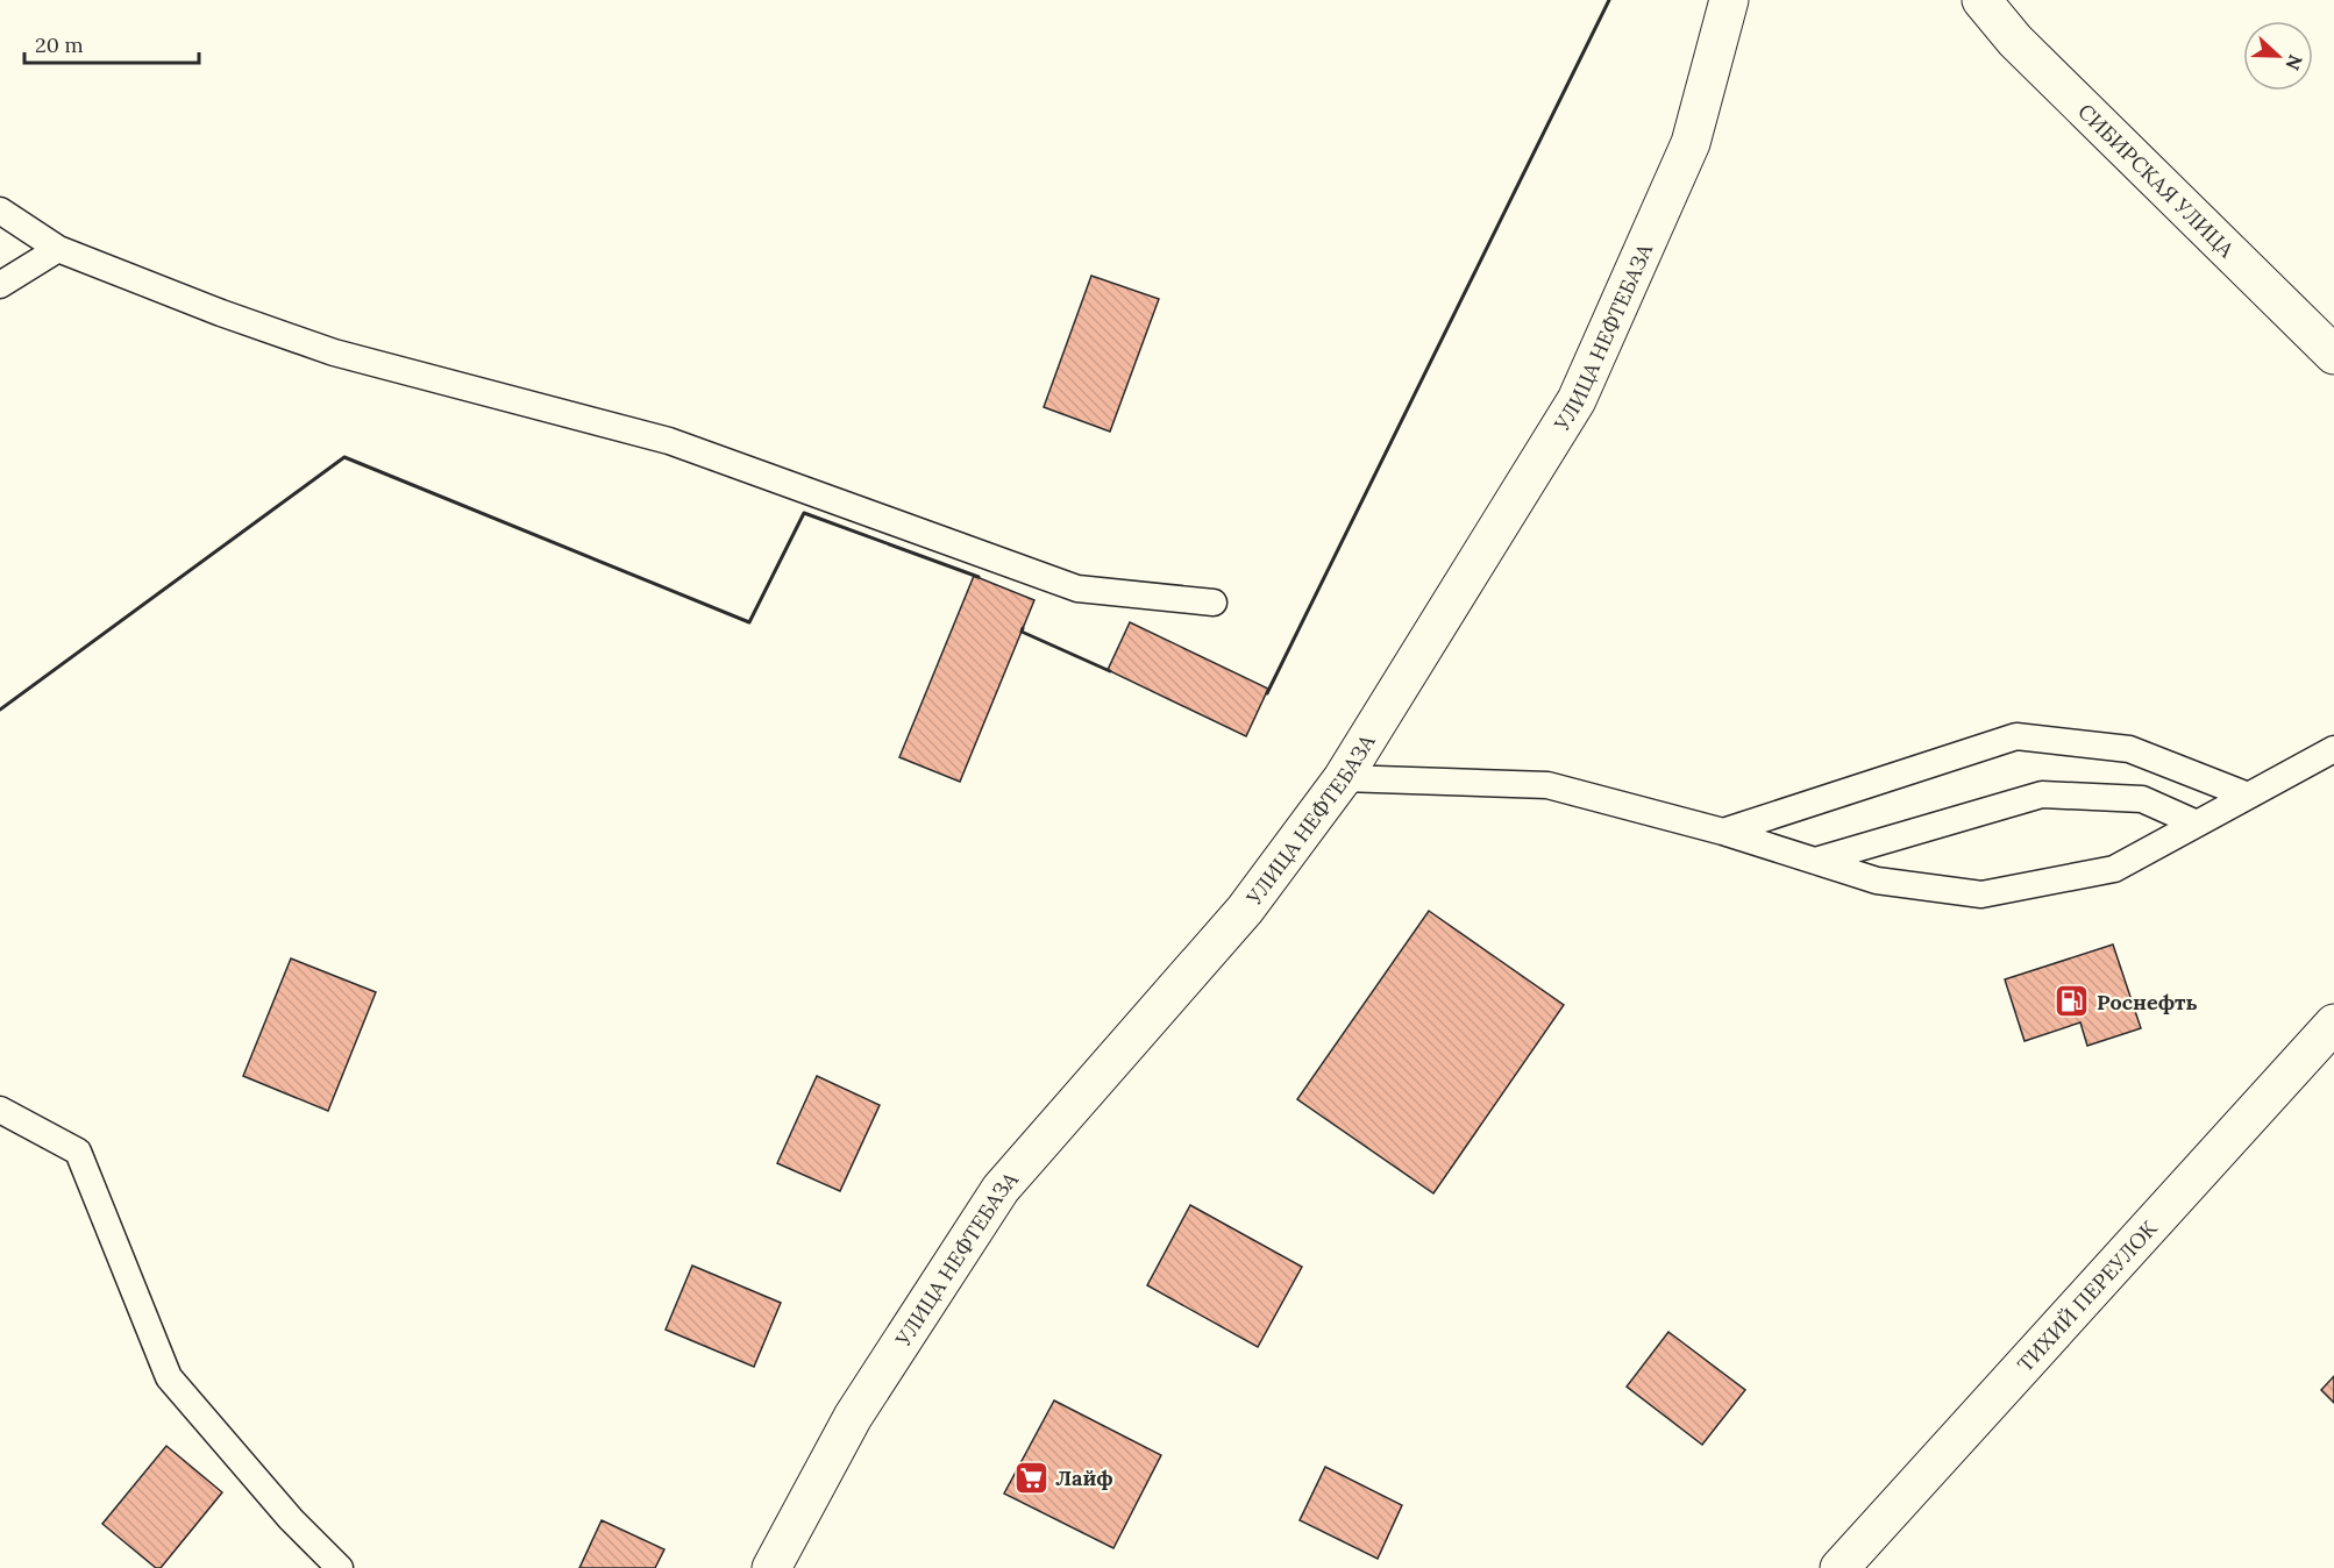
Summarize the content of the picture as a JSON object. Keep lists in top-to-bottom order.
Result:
{
  "streets": {
    "main road": ["СИБИРСКАЯ УЛИЦА", "УЛИЦА НЕФТЕБАЗА", "ТИХИЙ ПЕРЕУЛОК"]
  },
  "places": {
    "fuel station": ["Роснефть"],
    "supermarket": ["Лайф"]
  },
  "scale_bar": "20 m",
  "north": "right"
}
